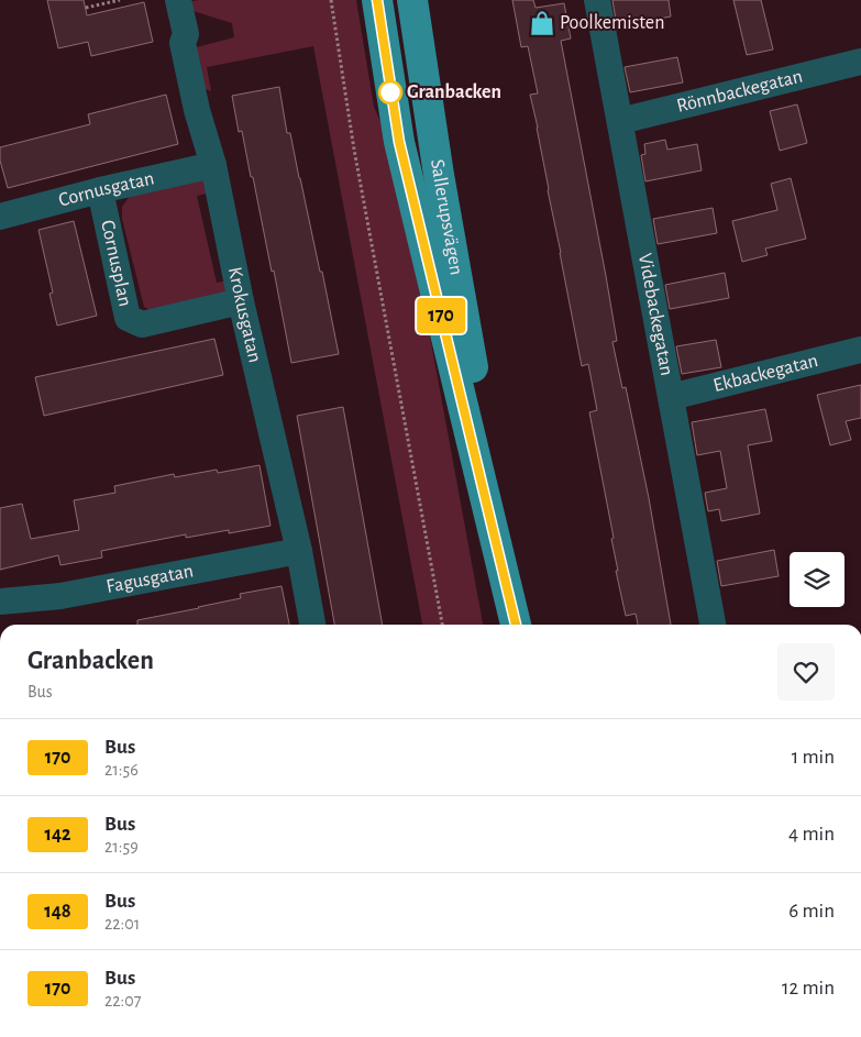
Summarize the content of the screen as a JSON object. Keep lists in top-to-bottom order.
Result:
{
  "streets": {
    "main road": ["Sallerupsvägen"],
    "street": [
      "Rönnbackegatan",
      "Cornusgatan",
      "Cornusplan",
      "Krokusgatan",
      "Videbackegatan",
      "Ekbackegatan",
      "Fagusgatan"
    ]
  },
  "crossings": [
    ["Rönnbackegatan", "Videbackegatan"],
    ["Cornusgatan", "Cornusplan"],
    ["Cornusgatan", "Krokusgatan"],
    ["Cornusplan", "Krokusgatan"],
    ["Krokusgatan", "Fagusgatan"],
    ["Videbackegatan", "Ekbackegatan"]
  ],
  "places": {
    "shop": ["Poolkemisten"],
    "other": ["Granbacken"]
  },
  "lines": ["bus line 170"],
  "page": {
    "on_map": "170",
    "heading": ["Granbacken", "Bus"],
    "list": [
      {
        "mark": "170",
        "name": "Bus",
        "note": "21:56",
        "value": "1 min"
      },
      {
        "mark": "142",
        "name": "Bus",
        "note": "21:59",
        "value": "4 min"
      },
      {
        "mark": "148",
        "name": "Bus",
        "note": "22:01",
        "value": "6 min"
      },
      {
        "mark": "170",
        "name": "Bus",
        "note": "22:07",
        "value": "12 min"
      }
    ]
  }
}
